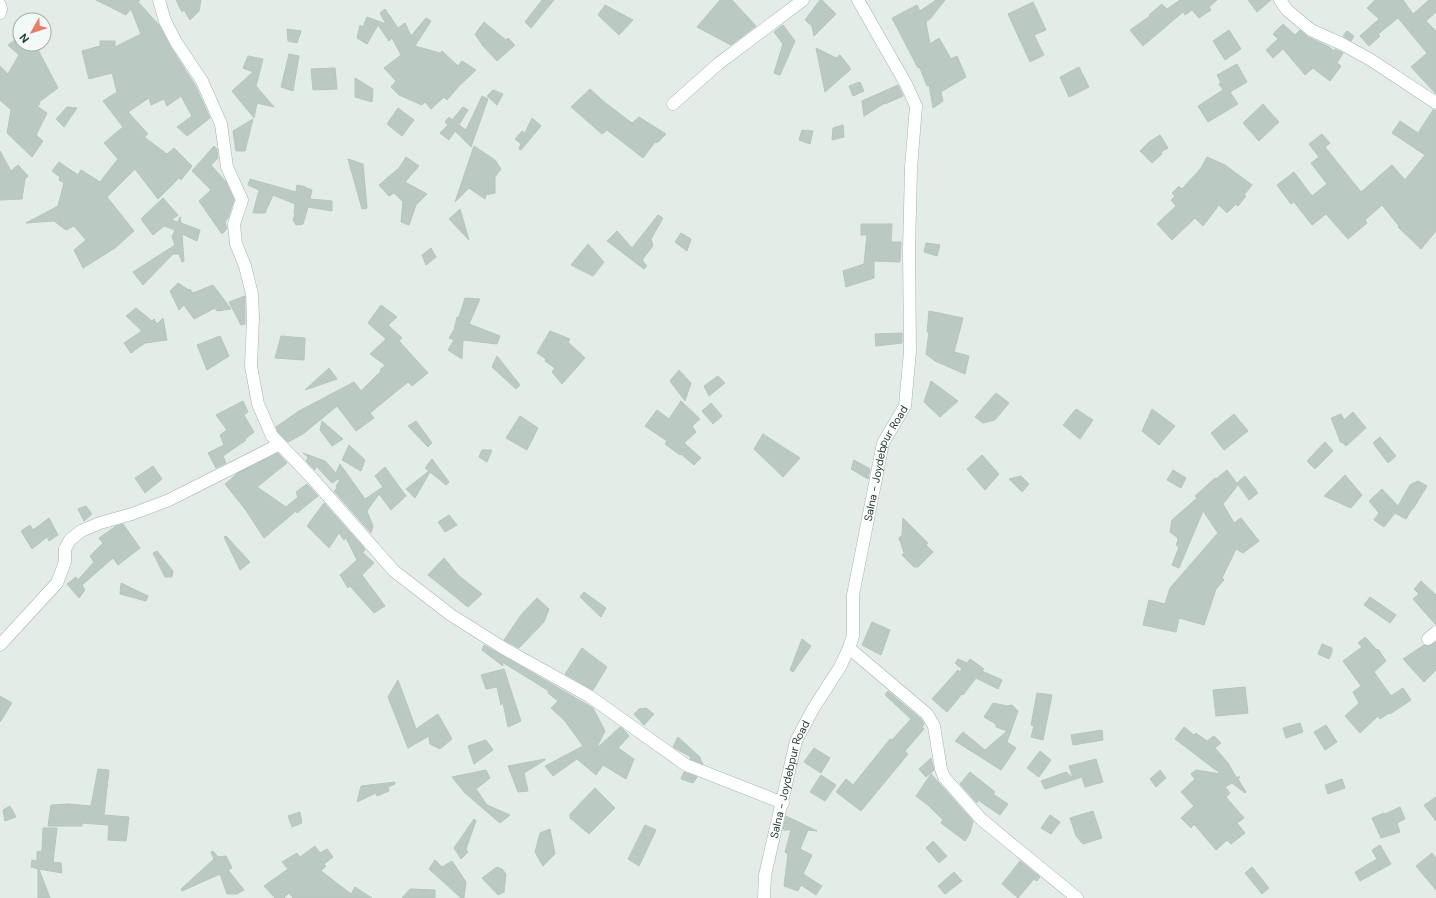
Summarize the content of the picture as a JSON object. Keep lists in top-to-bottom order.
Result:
{
  "streets": {
    "street": ["Salna - Joydebpur Road"]
  },
  "north": "bottom left"
}
